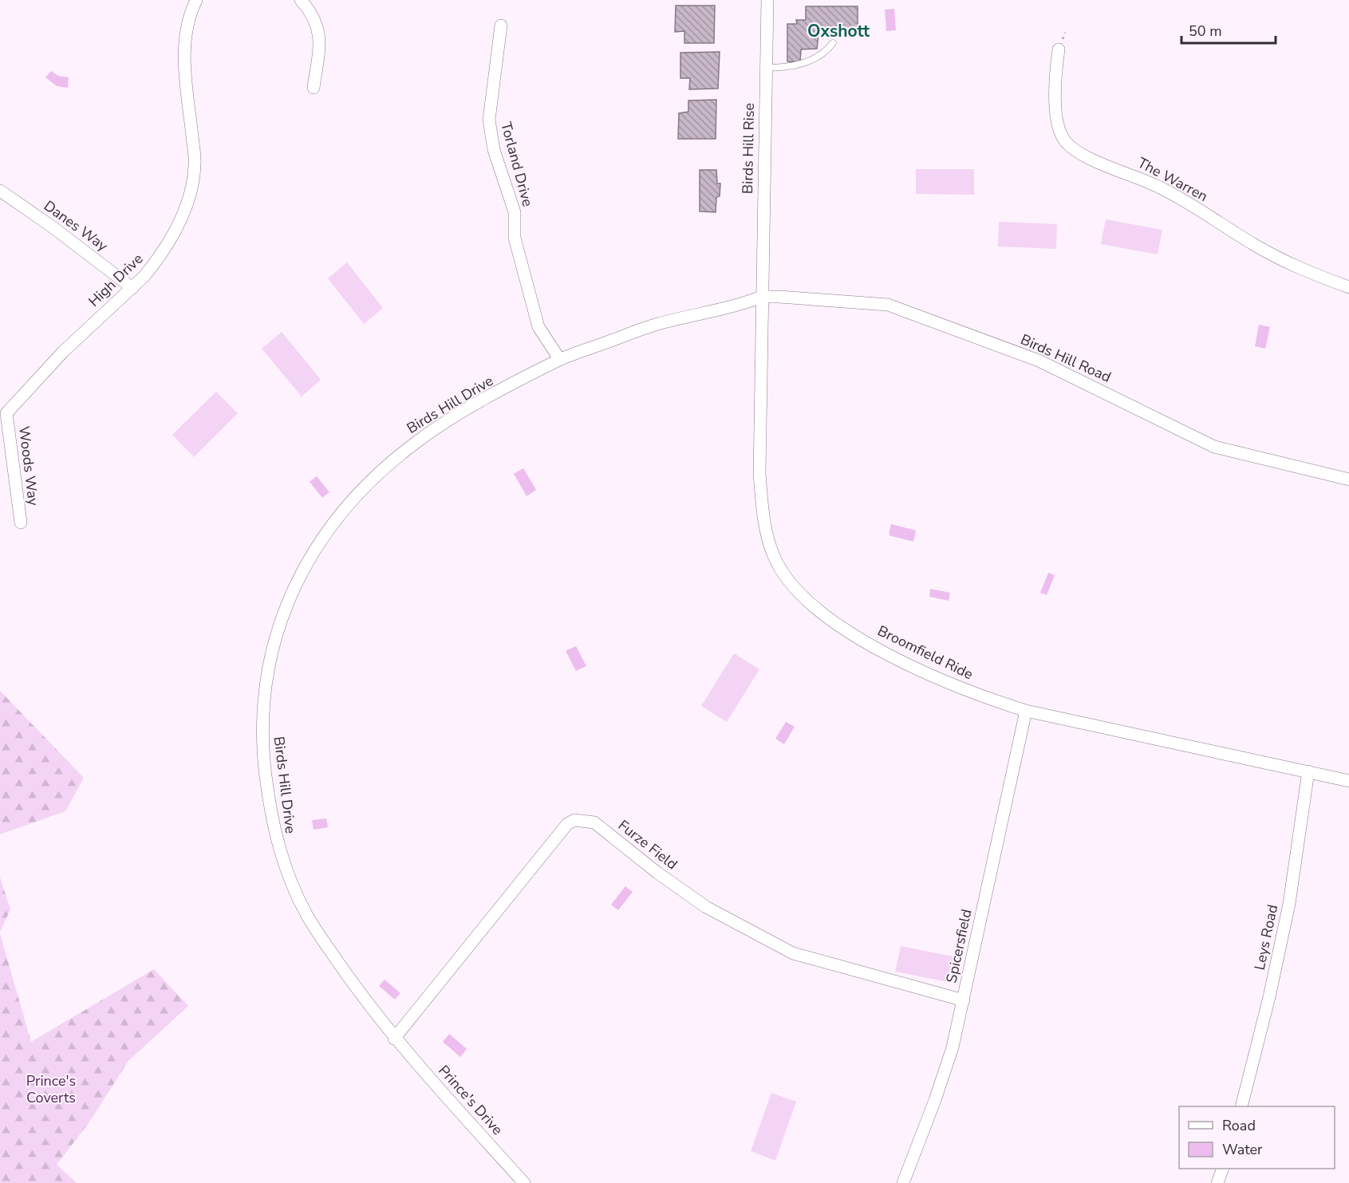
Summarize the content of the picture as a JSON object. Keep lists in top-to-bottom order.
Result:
{
  "streets": {
    "street": [
      "Birds Hill Rise",
      "Torland Drive",
      "The Warren",
      "Danes Way",
      "High Drive",
      "Birds Hill Road",
      "Birds Hill Drive",
      "Woods Way",
      "Broomfield Ride",
      "Furze Field",
      "Leys Road",
      "Spicersfield",
      "Prince's Drive"
    ]
  },
  "crossings": [
    ["Birds Hill Rise", "Birds Hill Road"],
    ["Birds Hill Rise", "Birds Hill Drive"],
    ["Birds Hill Rise", "Broomfield Ride"],
    ["Torland Drive", "Birds Hill Drive"],
    ["Danes Way", "High Drive"],
    ["High Drive", "Woods Way"],
    ["Birds Hill Road", "Birds Hill Drive"],
    ["Birds Hill Road", "Broomfield Ride"],
    ["Birds Hill Drive", "Broomfield Ride"],
    ["Birds Hill Drive", "Furze Field"],
    ["Birds Hill Drive", "Prince's Drive"],
    ["Broomfield Ride", "Leys Road"],
    ["Broomfield Ride", "Spicersfield"],
    ["Furze Field", "Spicersfield"],
    ["Furze Field", "Prince's Drive"]
  ],
  "districts": ["Oxshott"],
  "parks": ["Prince's Coverts"],
  "legend": ["Road", "Water"],
  "scale_bar": "50 m"
}
